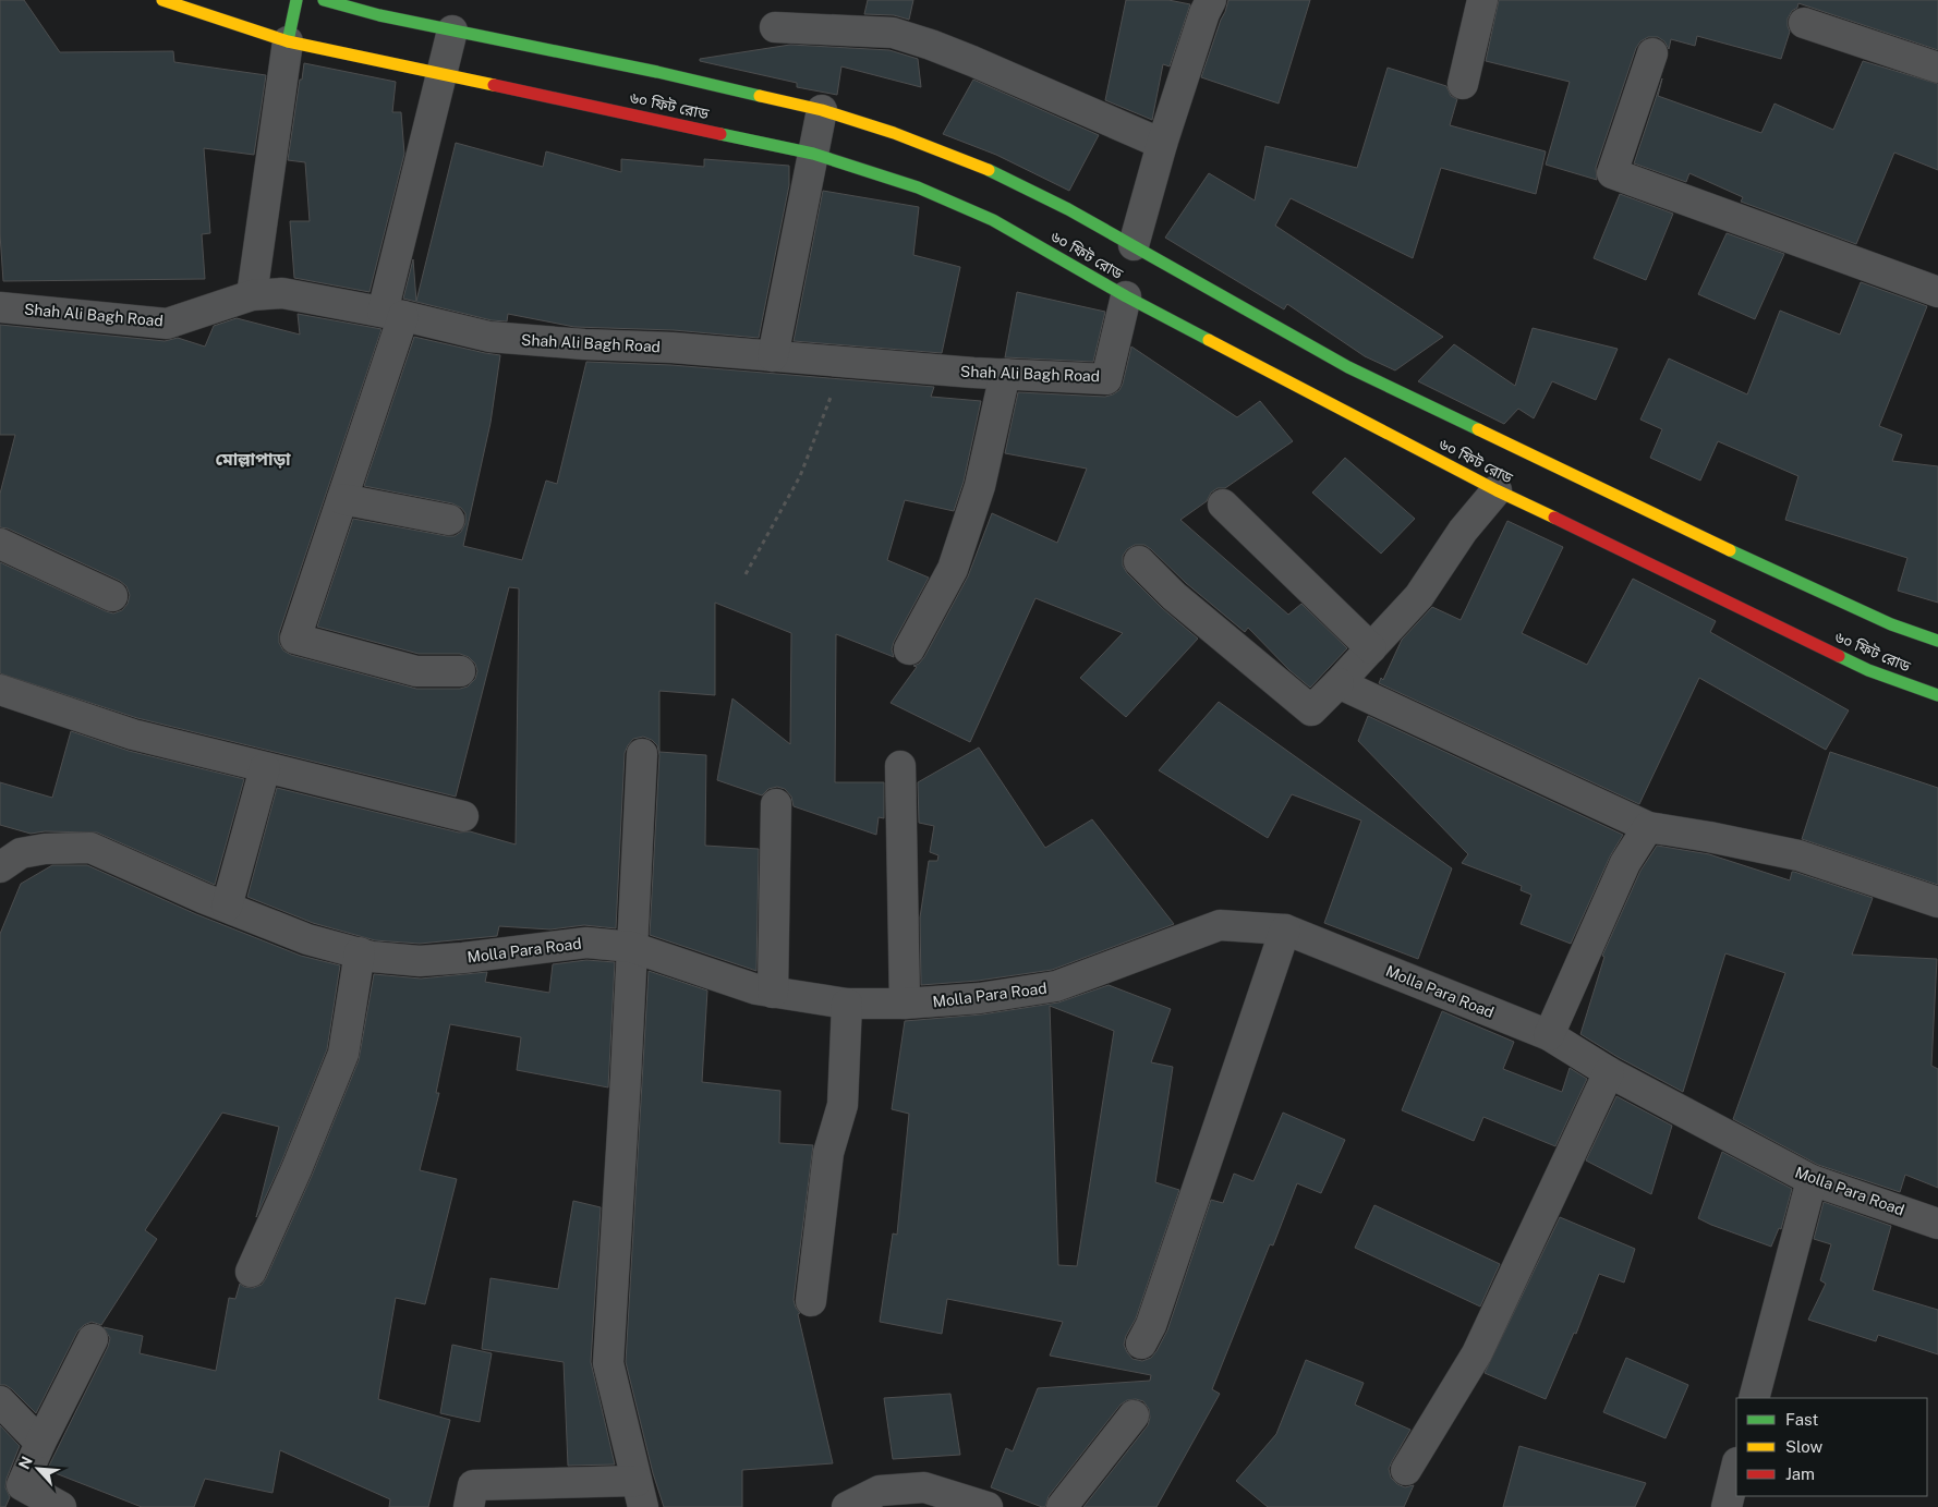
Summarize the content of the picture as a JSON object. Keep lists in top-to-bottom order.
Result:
{
  "streets": {
    "street": ["৬০ ফিট রোড", "Shah Ali Bagh Road", "Molla Para Road"]
  },
  "crossings": [
    ["৬০ ফিট রোড", "Shah Ali Bagh Road"]
  ],
  "districts": ["মোল্লাপাড়া"],
  "legend": ["Fast", "Slow", "Jam"],
  "north": "top left"
}
